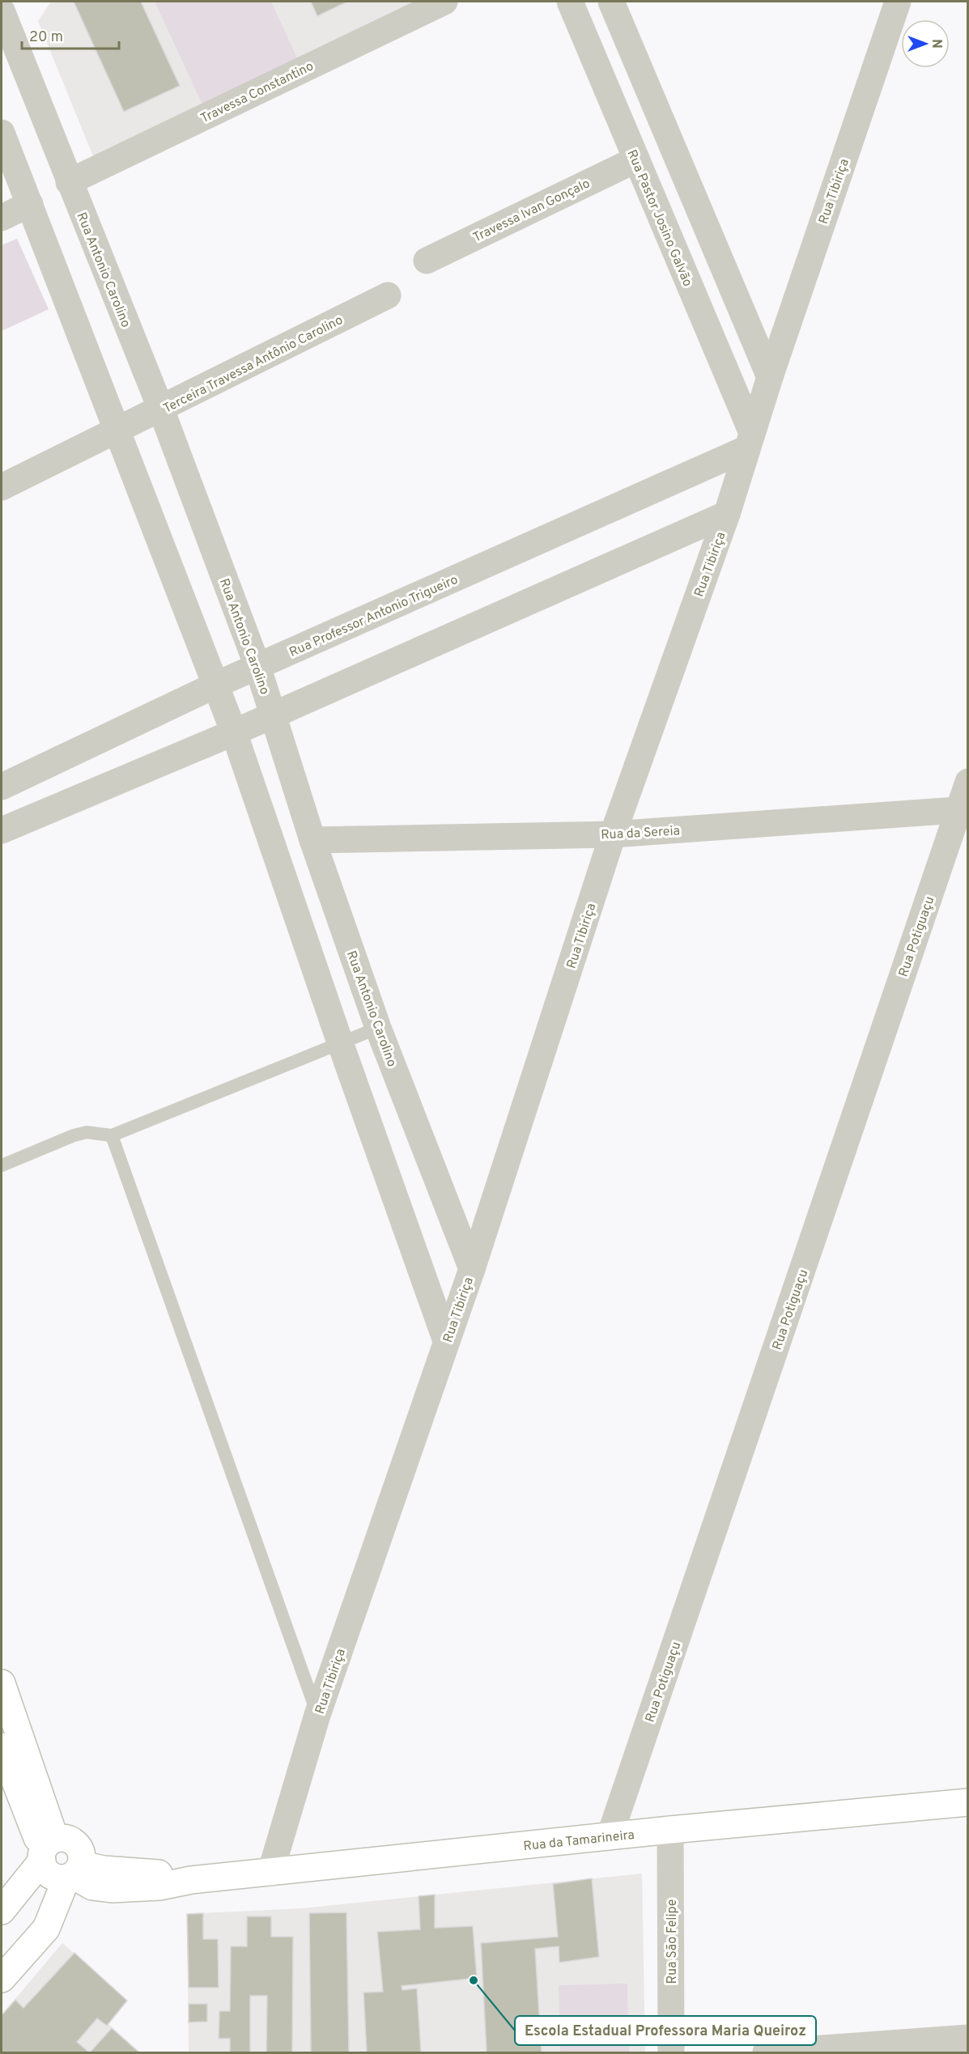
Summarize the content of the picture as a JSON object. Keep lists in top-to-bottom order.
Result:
{
  "streets": {
    "main road": ["Rua da Tamarineira"],
    "street": [
      "Travessa Constantino",
      "Rua Tibiriça",
      "Travessa Ivan Gonçalo",
      "Rua Pastor Josino Galvão",
      "Rua Antonio Carolino",
      "Terceira Travessa Antônio Carolino",
      "Rua Professor Antonio Trigueiro",
      "Rua da Sereia",
      "Rua Potiguaçu",
      "Rua São Felipe"
    ]
  },
  "crossings": [
    ["Travessa Constantino", "Rua Antonio Carolino"],
    ["Rua Tibiriça", "Rua Pastor Josino Galvão"],
    ["Rua Tibiriça", "Rua Antonio Carolino"],
    ["Rua Tibiriça", "Rua Professor Antonio Trigueiro"],
    ["Rua Tibiriça", "Rua da Sereia"],
    ["Rua Tibiriça", "Rua da Tamarineira"],
    ["Travessa Ivan Gonçalo", "Rua Pastor Josino Galvão"],
    ["Rua Pastor Josino Galvão", "Rua Professor Antonio Trigueiro"],
    ["Rua Antonio Carolino", "Terceira Travessa Antônio Carolino"],
    ["Rua Antonio Carolino", "Rua Professor Antonio Trigueiro"],
    ["Rua Antonio Carolino", "Rua da Sereia"],
    ["Rua da Sereia", "Rua Potiguaçu"],
    ["Rua Potiguaçu", "Rua da Tamarineira"],
    ["Rua da Tamarineira", "Rua São Felipe"]
  ],
  "places": ["Escola Estadual Professora Maria Queiroz"],
  "scale_bar": "20 m",
  "north": "right"
}
